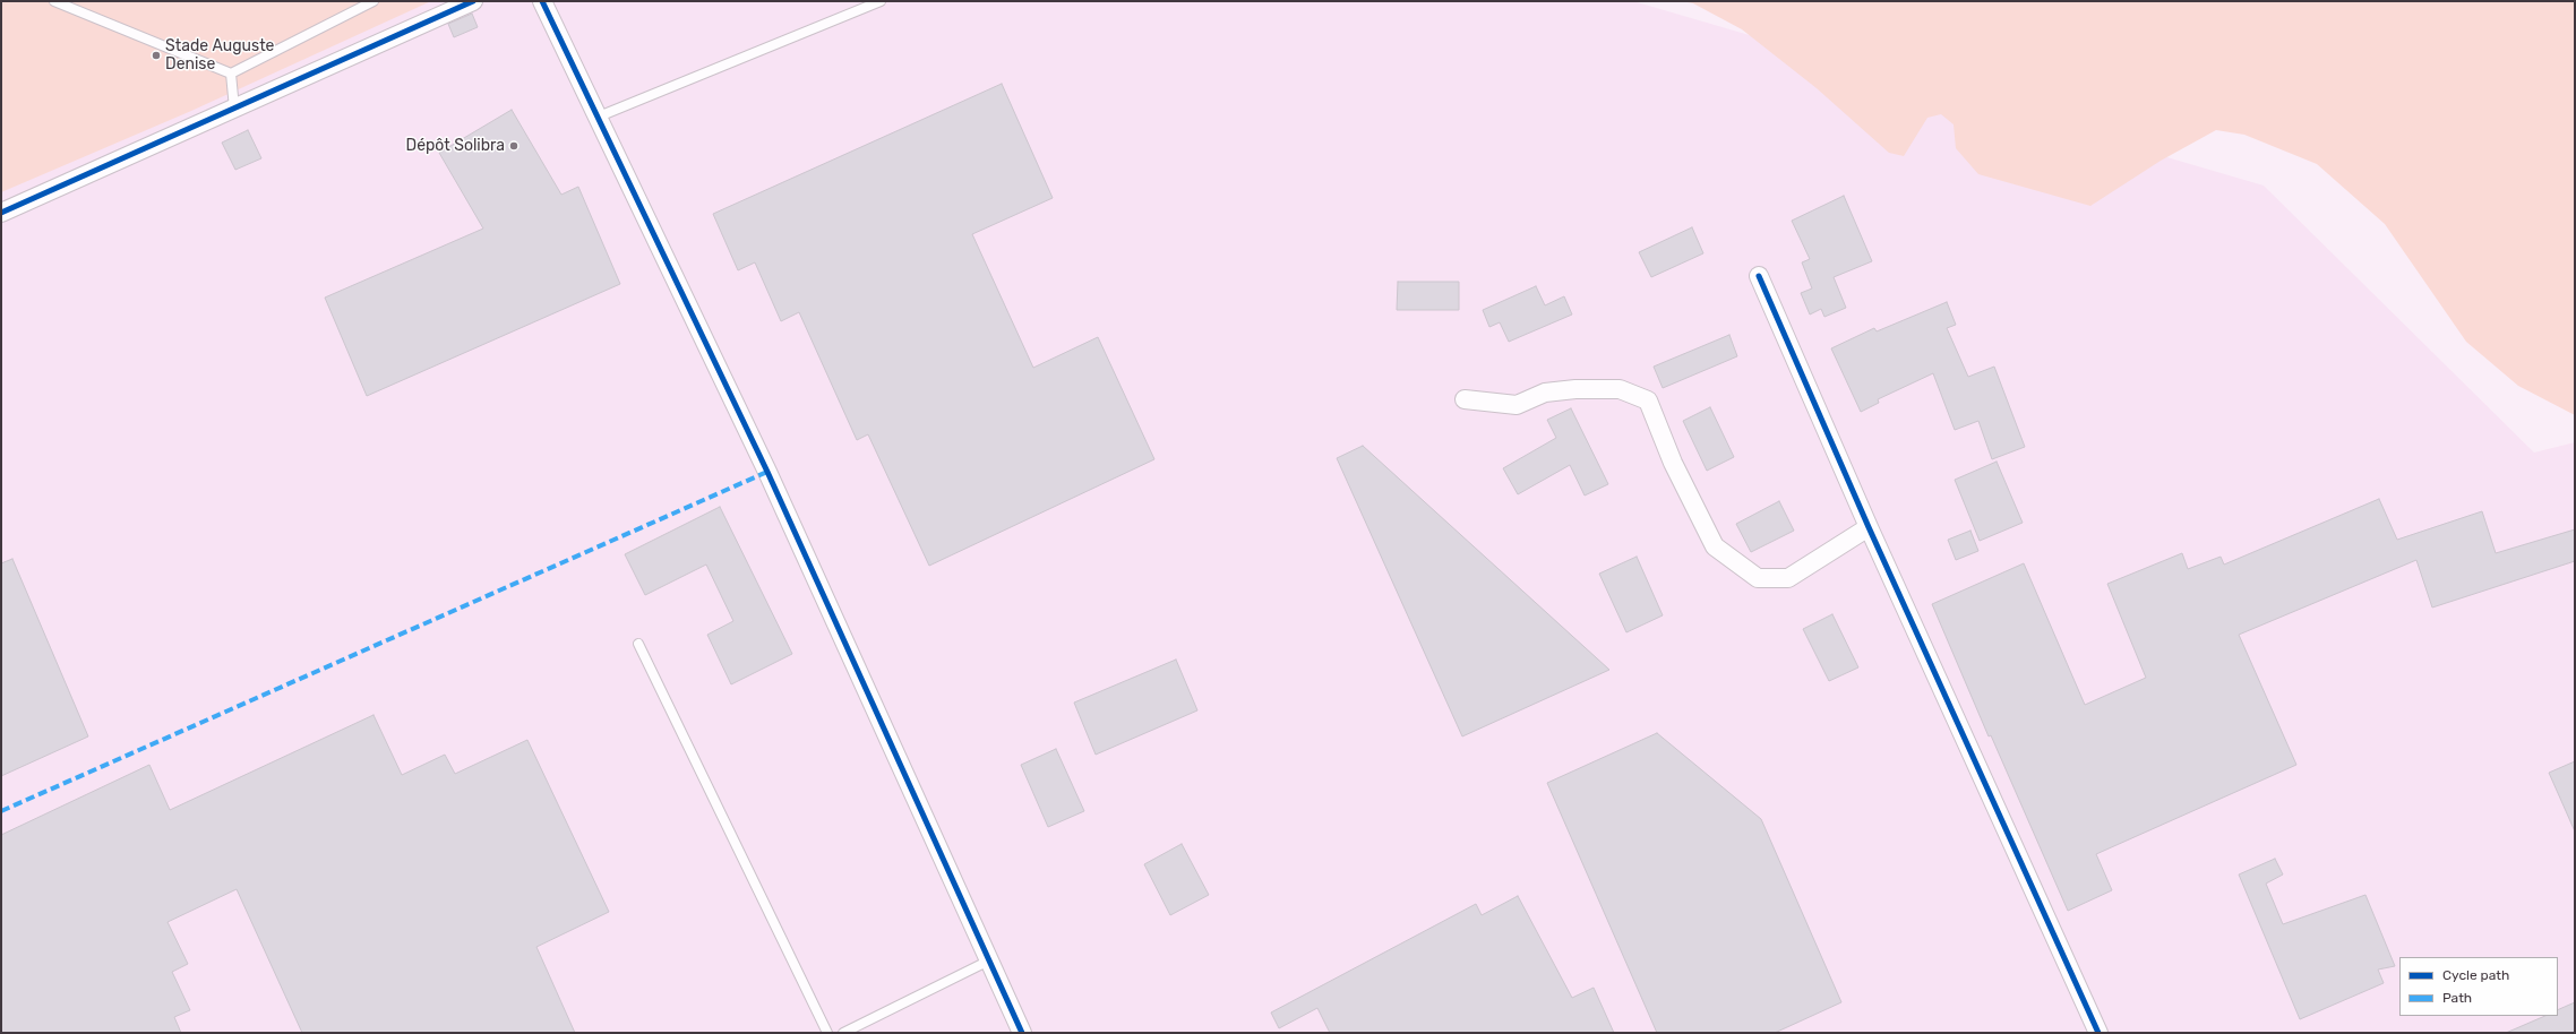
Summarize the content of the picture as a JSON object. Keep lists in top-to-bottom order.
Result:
{
  "places": ["Stade Auguste Denise", "Dépôt Solibra"],
  "legend": ["Cycle path", "Path"]
}
